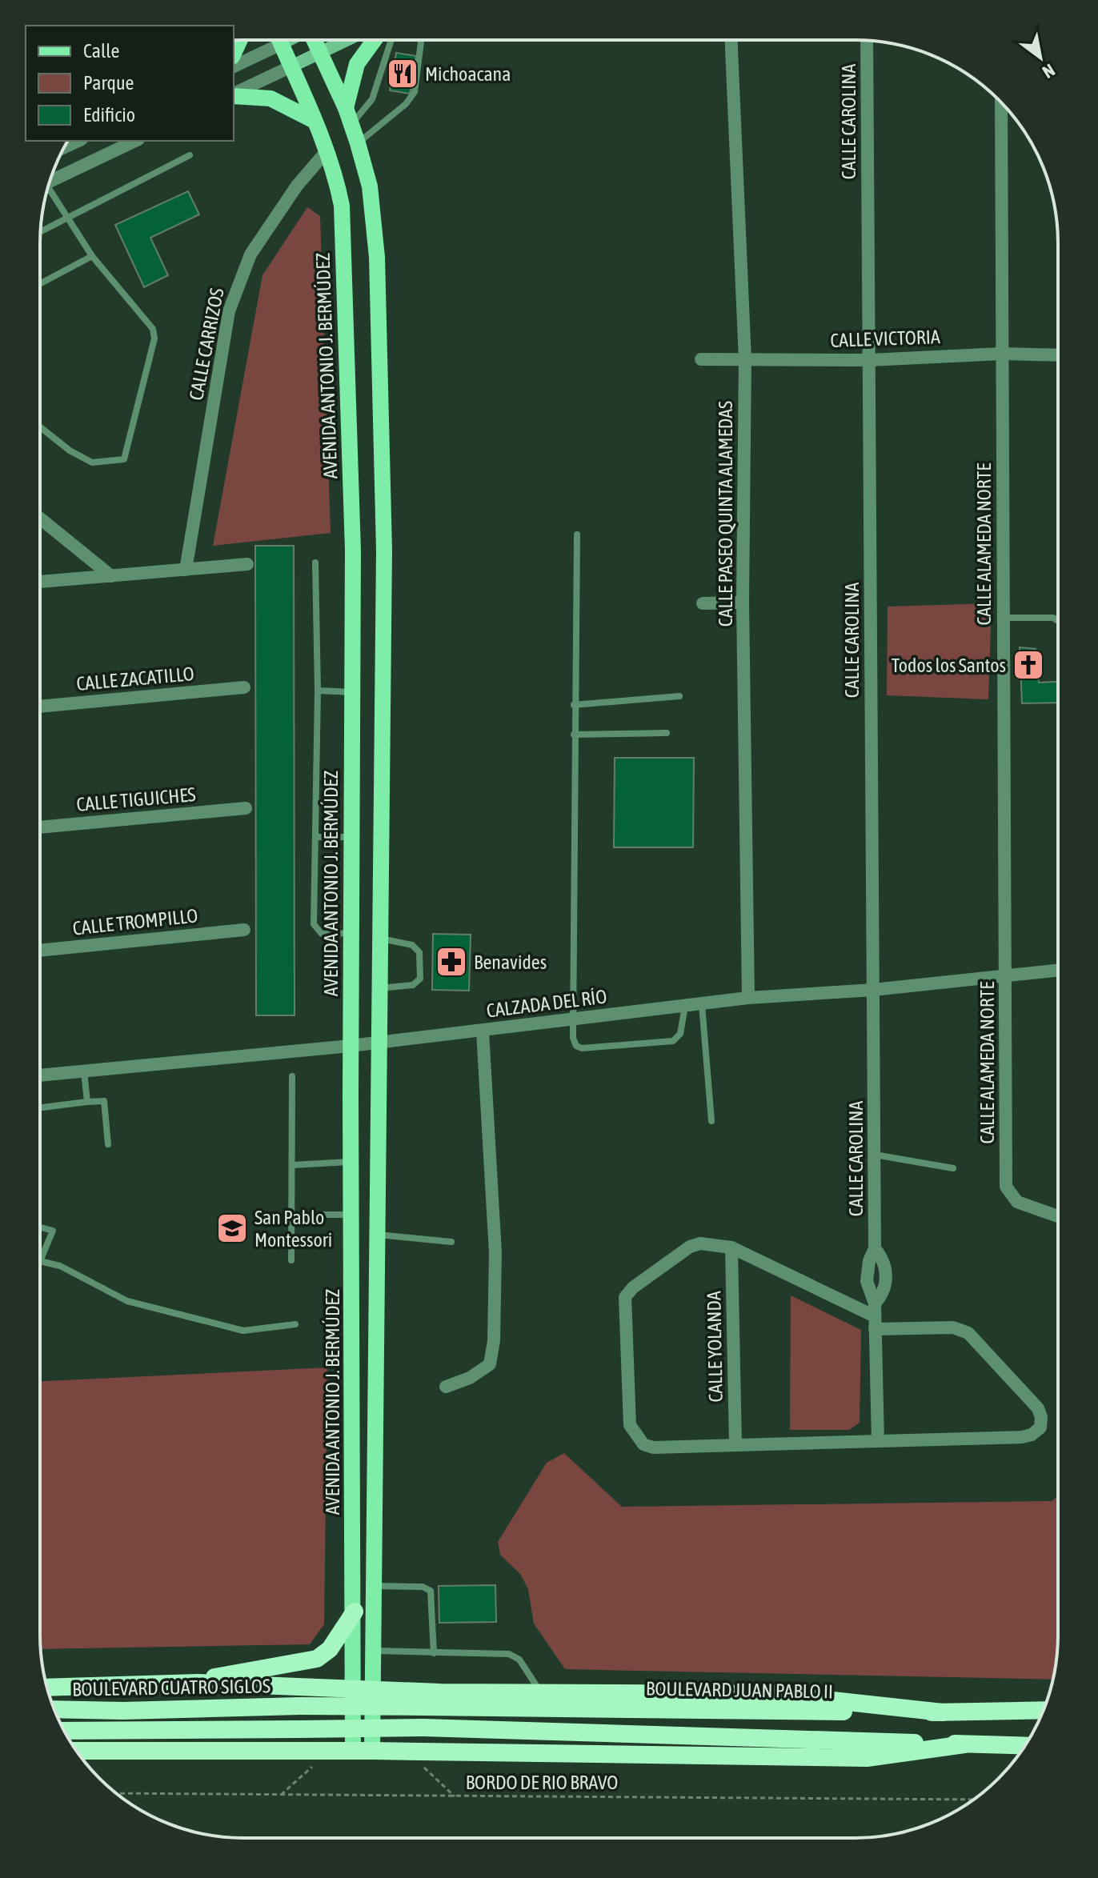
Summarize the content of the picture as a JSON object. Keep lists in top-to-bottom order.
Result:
{
  "streets": {
    "highway": ["BOULEVARD CUATRO SIGLOS", "BOULEVARD JUAN PABLO II"],
    "main road": ["AVENIDA ANTONIO J. BERMÚDEZ"],
    "street": [
      "CALLE CAROLINA",
      "CALLE VICTORIA",
      "CALLE CARRIZOS",
      "CALLE PASEO QUINTA ALAMEDAS",
      "CALLE ALAMEDA NORTE",
      "CALLE ZACATILLO",
      "CALLE TIGUICHES",
      "CALLE TROMPILLO",
      "CALZADA DEL RÍO",
      "CALLE YOLANDA"
    ],
    "path": ["BORDO DE RIO BRAVO"]
  },
  "crossings": [
    ["CALLE CAROLINA", "CALLE VICTORIA"],
    ["CALLE CAROLINA", "CALZADA DEL RÍO"],
    ["CALLE VICTORIA", "CALLE PASEO QUINTA ALAMEDAS"],
    ["CALLE VICTORIA", "CALLE ALAMEDA NORTE"],
    ["CALLE CARRIZOS", "AVENIDA ANTONIO J. BERMÚDEZ"],
    ["AVENIDA ANTONIO J. BERMÚDEZ", "CALZADA DEL RÍO"],
    ["CALLE PASEO QUINTA ALAMEDAS", "CALZADA DEL RÍO"],
    ["CALLE ALAMEDA NORTE", "CALZADA DEL RÍO"],
    ["BOULEVARD CUATRO SIGLOS", "BOULEVARD JUAN PABLO II"]
  ],
  "places": {
    "restaurant": ["Michoacana"],
    "church": ["Todos los Santos"],
    "pharmacy": ["Benavides"],
    "school or university": ["San Pablo Montessori"]
  },
  "legend": ["Calle", "Parque", "Edificio"],
  "north": "bottom right"
}
